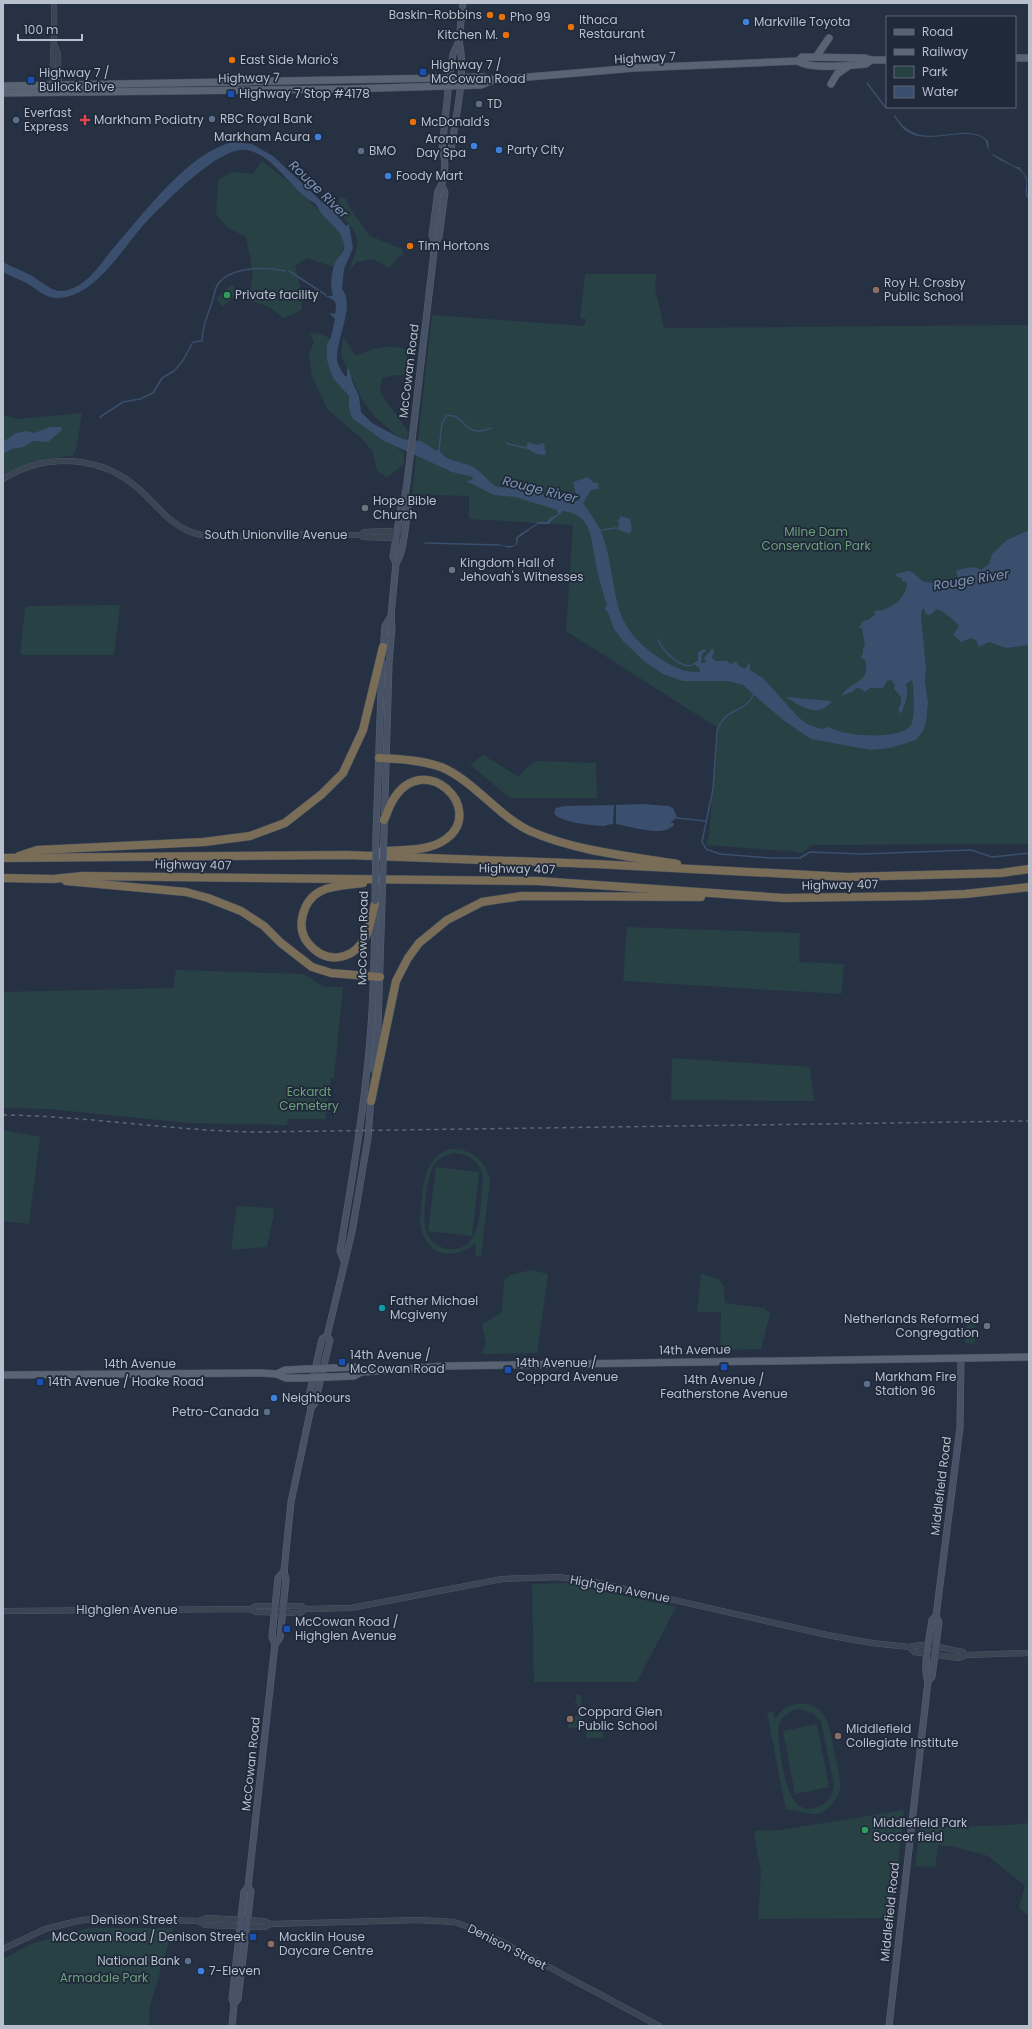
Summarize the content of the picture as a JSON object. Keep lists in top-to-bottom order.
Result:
{
  "streets": {
    "highway": ["Highway 407"],
    "main road": [
      "Highway 7",
      "McCowan Road",
      "14th Avenue",
      "Middlefield Road"
    ],
    "street": ["South Unionville Avenue", "Highglen Avenue", "Denison Street"]
  },
  "crossings": [
    ["Highway 7", "McCowan Road"],
    ["McCowan Road", "South Unionville Avenue"],
    ["McCowan Road", "14th Avenue"],
    ["McCowan Road", "Highglen Avenue"],
    ["McCowan Road", "Denison Street"],
    ["14th Avenue", "Middlefield Road"],
    ["Middlefield Road", "Highglen Avenue"]
  ],
  "water": ["Rouge River"],
  "parks": ["Milne Dam Conservation Park", "Eckardt Cemetery", "Armadale Park"],
  "places": {
    "other": [
      "Baskin-Robbins",
      "Pho 99",
      "Markville Toyota",
      "Ithaca Restaurant",
      "Kitchen M.",
      "East Side Mario's",
      "TD",
      "RBC Royal Bank",
      "Everfast Express",
      "McDonald's",
      "Markham Acura",
      "Aroma Day Spa",
      "Party City",
      "BMO",
      "Foody Mart",
      "Tim Hortons",
      "Roy H. Crosby Public School",
      "Private facility",
      "Hope Bible Church",
      "Kingdom Hall of Jehovah's Witnesses",
      "Father Michael Mcgiveny",
      "Netherlands Reformed Congregation",
      "Markham Fire Station 96",
      "Neighbours",
      "Petro-Canada",
      "Coppard Glen Public School",
      "Middlefield Collegiate Institute",
      "Middlefield Park Soccer field",
      "Macklin House Daycare Centre",
      "National Bank",
      "7-Eleven"
    ],
    "transit": [
      "Highway 7 / McCowan Road",
      "Highway 7 / Bullock Drive",
      "Highway 7 Stop #4178",
      "14th Avenue / McCowan Road",
      "14th Avenue / Featherstone Avenue",
      "14th Avenue / Coppard Avenue",
      "14th Avenue / Hoake Road",
      "McCowan Road / Highglen Avenue",
      "McCowan Road / Denison Street"
    ],
    "health": ["Markham Podiatry"]
  },
  "legend": [
    "Road",
    "Railway",
    "Park",
    "Water"
  ],
  "scale_bar": "100 m"
}
